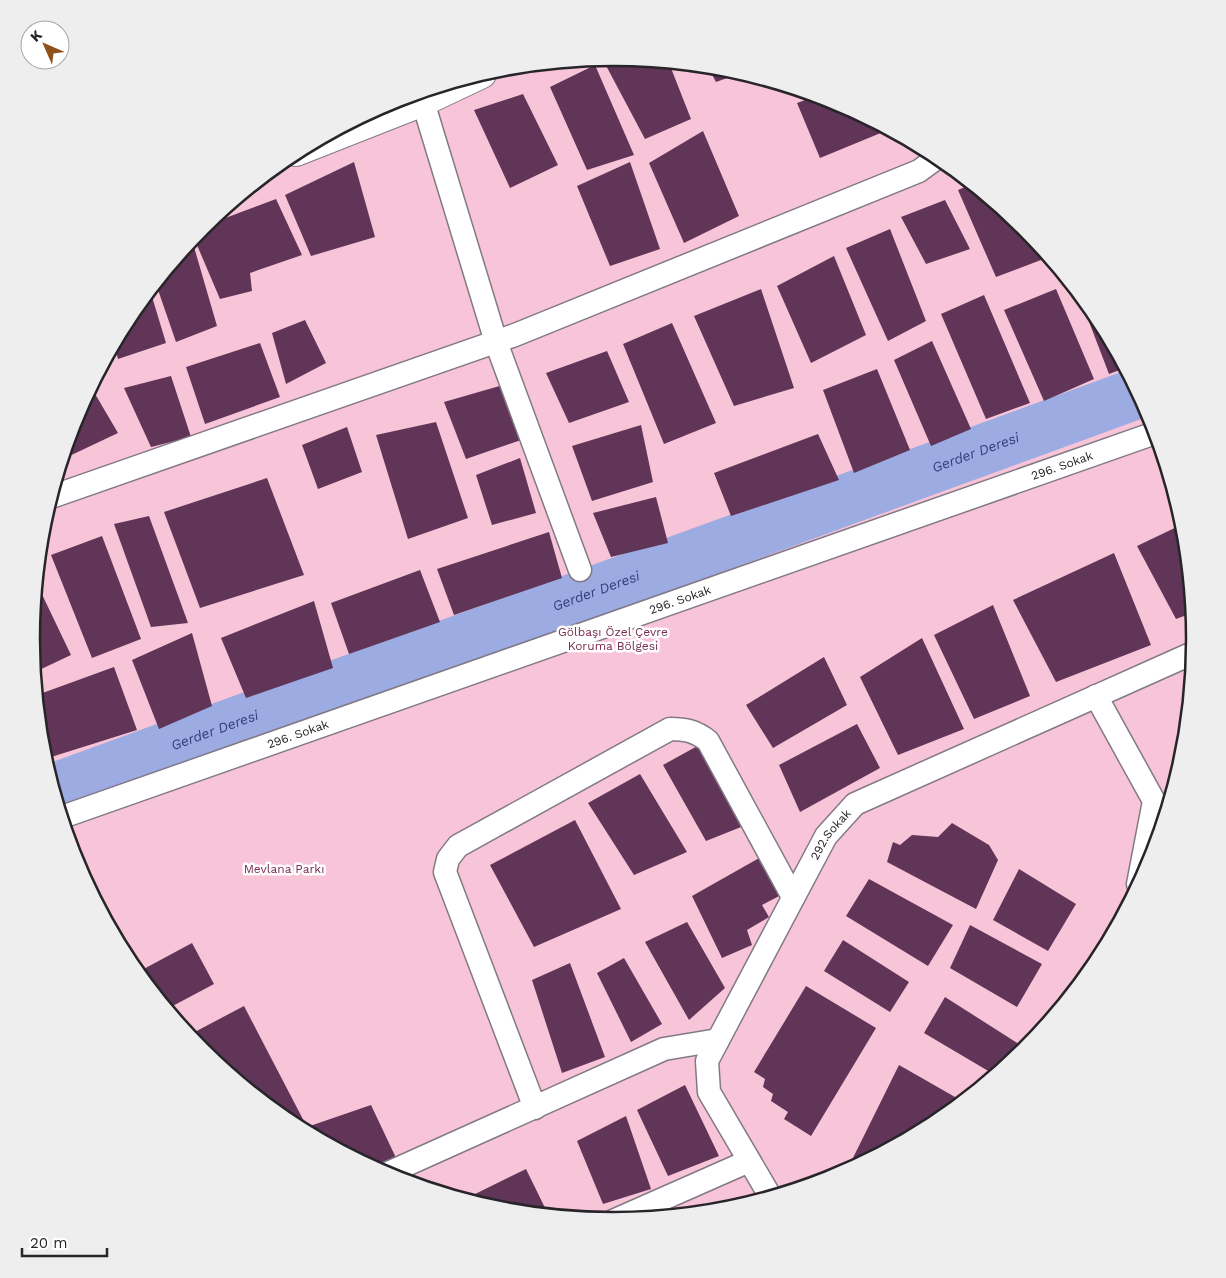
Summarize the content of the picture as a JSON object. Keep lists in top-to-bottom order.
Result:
{
  "streets": {
    "street": ["296. Sokak", "292.Sokak"]
  },
  "water": ["Gerder Deresi"],
  "parks": ["Gölbaşı Özel Çevre Koruma Bölgesi", "Mevlana Parkı"],
  "scale_bar": "20 m",
  "north": "top left"
}
